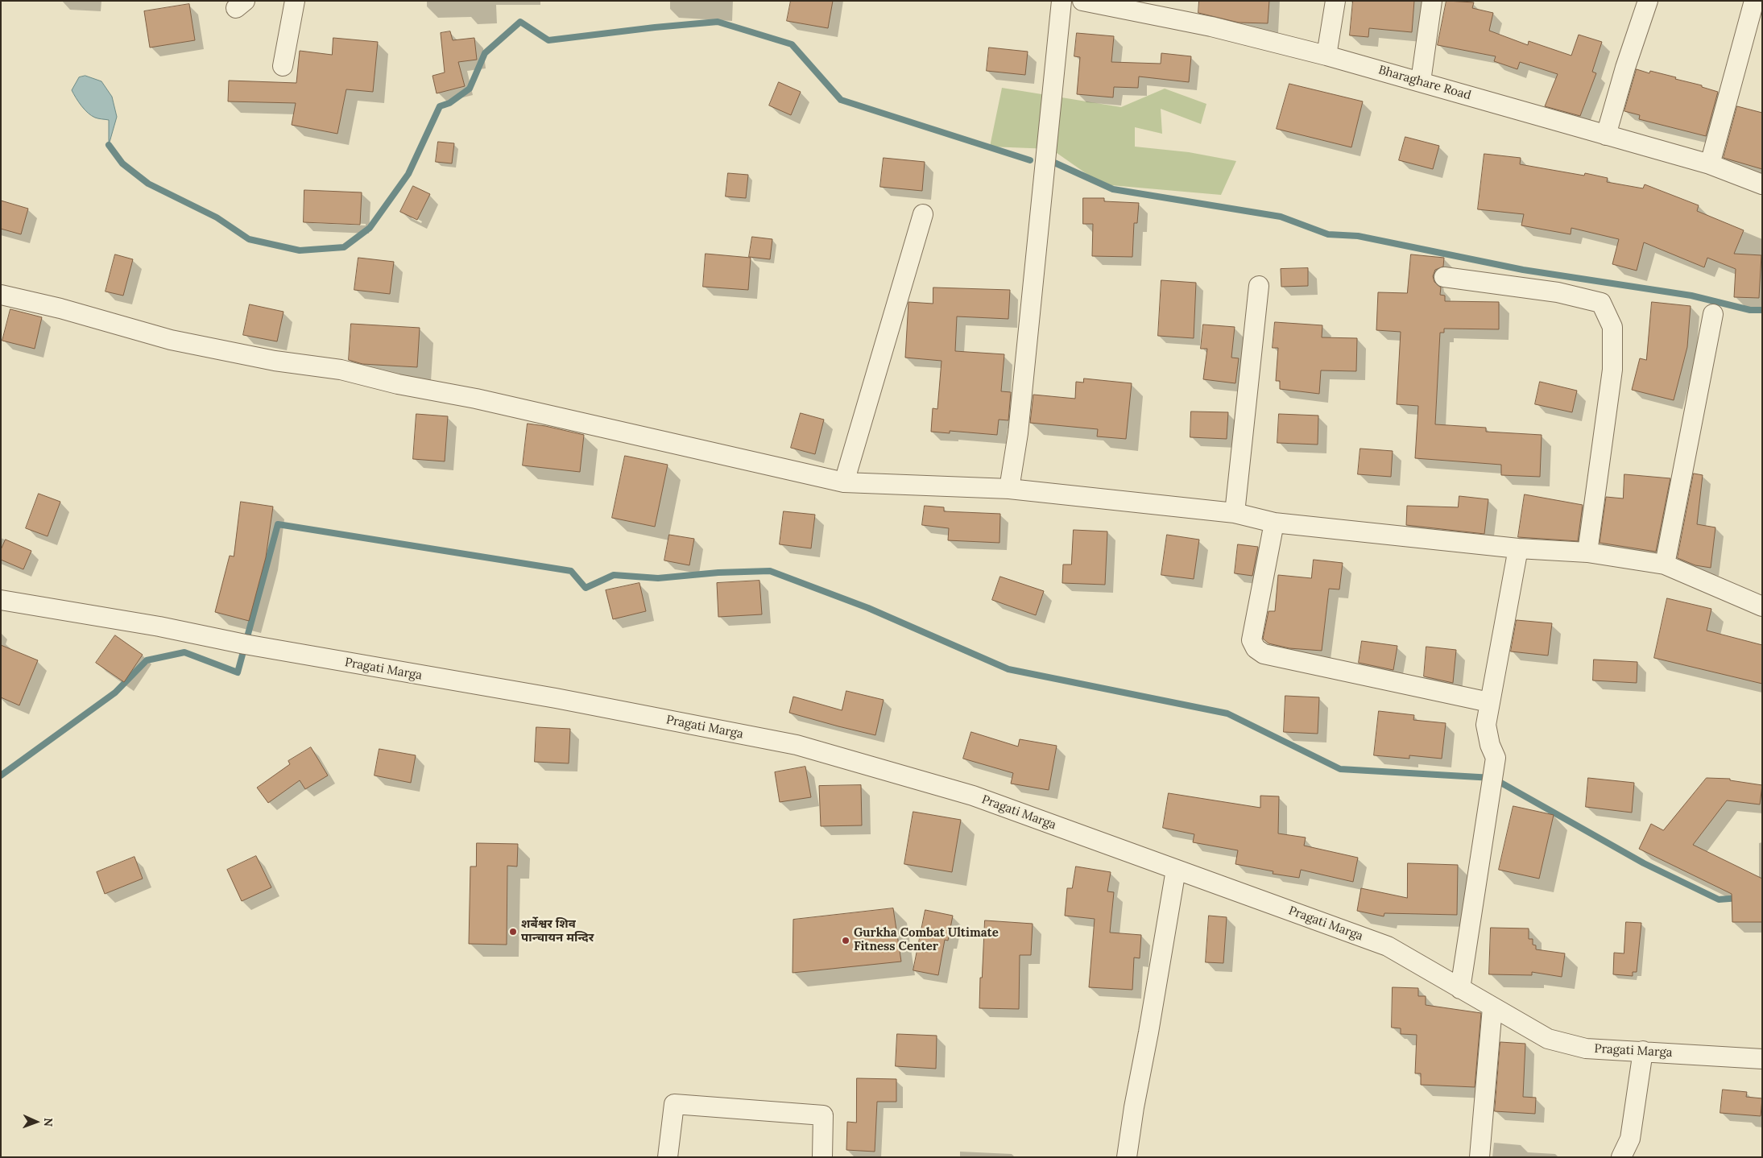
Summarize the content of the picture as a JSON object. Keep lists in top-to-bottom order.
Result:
{
  "streets": {
    "street": ["Bharaghare Road", "Pragati Marga"]
  },
  "places": ["शर्बेश्वर शिव पान्चायन मन्दिर", "Gurkha Combat Ultimate Fitness Center"],
  "north": "right"
}
